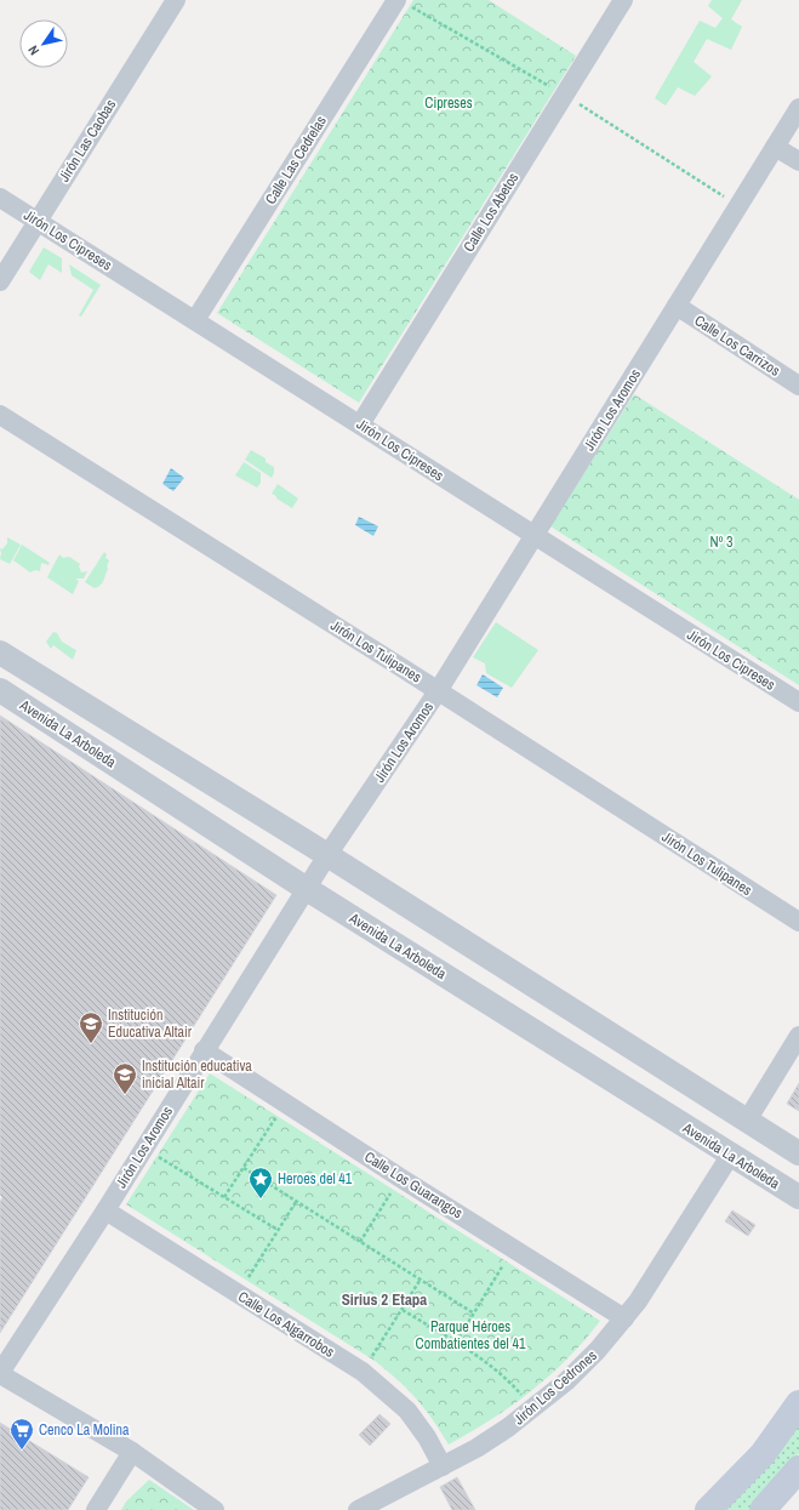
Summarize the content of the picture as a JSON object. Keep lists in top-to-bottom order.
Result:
{
  "streets": {
    "street": [
      "Jirón Las Caobas",
      "Calle Las Cedrelas",
      "Calle Los Abetos",
      "Jirón Los Cipreses",
      "Calle Los Carrizos",
      "Jirón Los Aromos",
      "Jirón Los Tulipanes",
      "Avenida La Arboleda",
      "Calle Los Guarangos",
      "Calle Los Algarrobos",
      "Jirón Los Cedrones"
    ]
  },
  "crossings": [
    ["Jirón Las Caobas", "Jirón Los Cipreses"],
    ["Calle Las Cedrelas", "Jirón Los Cipreses"],
    ["Calle Los Abetos", "Jirón Los Cipreses"],
    ["Jirón Los Cipreses", "Jirón Los Aromos"],
    ["Calle Los Carrizos", "Jirón Los Aromos"],
    ["Jirón Los Aromos", "Jirón Los Tulipanes"],
    ["Jirón Los Aromos", "Avenida La Arboleda"],
    ["Jirón Los Aromos", "Calle Los Guarangos"],
    ["Jirón Los Aromos", "Calle Los Algarrobos"],
    ["Avenida La Arboleda", "Jirón Los Cedrones"],
    ["Calle Los Guarangos", "Jirón Los Cedrones"],
    ["Calle Los Algarrobos", "Jirón Los Cedrones"]
  ],
  "districts": ["Sirius 2 Etapa"],
  "parks": ["Cipreses", "Nº 3", "Parque Héroes Combatientes del 41"],
  "places": {
    "school or university": ["Institución Educativa Altair", "Institución educativa inicial Altair"],
    "place": ["Heroes del 41"],
    "supermarket": ["Cenco La Molina"]
  },
  "north": "bottom left"
}
